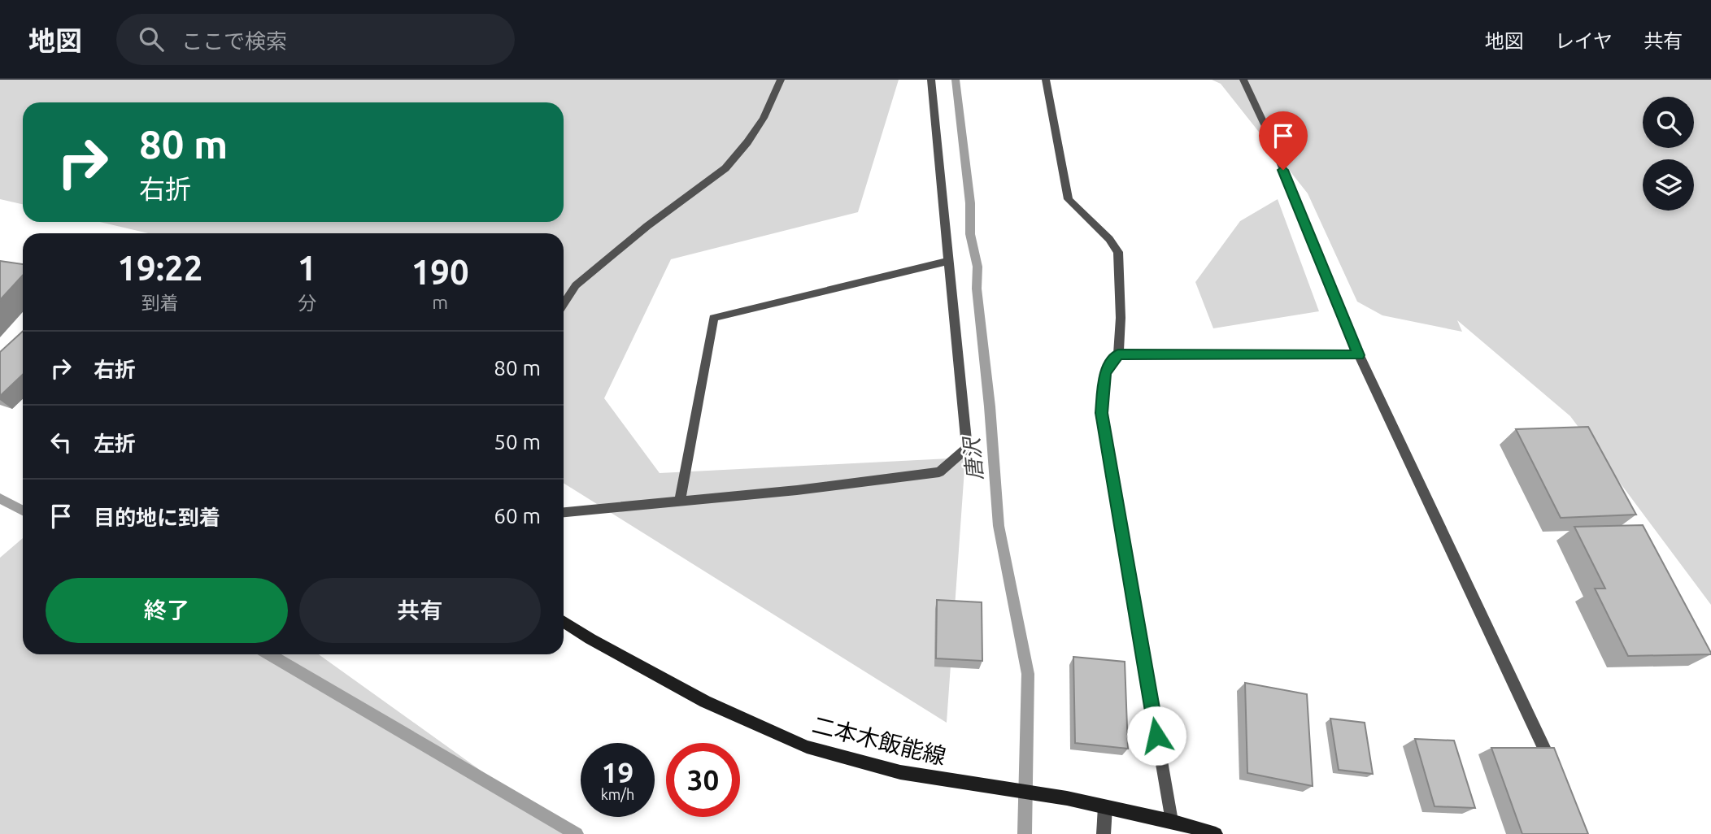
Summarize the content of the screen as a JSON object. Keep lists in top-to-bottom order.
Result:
{
  "streets": {
    "main road": ["二本木飯能線"]
  },
  "water": ["唐沢"],
  "page": {
    "header": "地図",
    "search": "ここで検索",
    "nav": ["地図", "レイヤ", "共有"],
    "turn": ["80 m", "右折"],
    "eta": [
      "19:22",
      "到着",
      "1",
      "分",
      "190",
      "m"
    ],
    "list": [
      {
        "name": "右折",
        "value": "80 m"
      },
      {
        "name": "左折",
        "value": "50 m"
      },
      {
        "name": "目的地に到着",
        "value": "60 m"
      }
    ],
    "buttons": ["終了", "共有"],
    "speed": "19 km/h",
    "limit": "30"
  }
}
